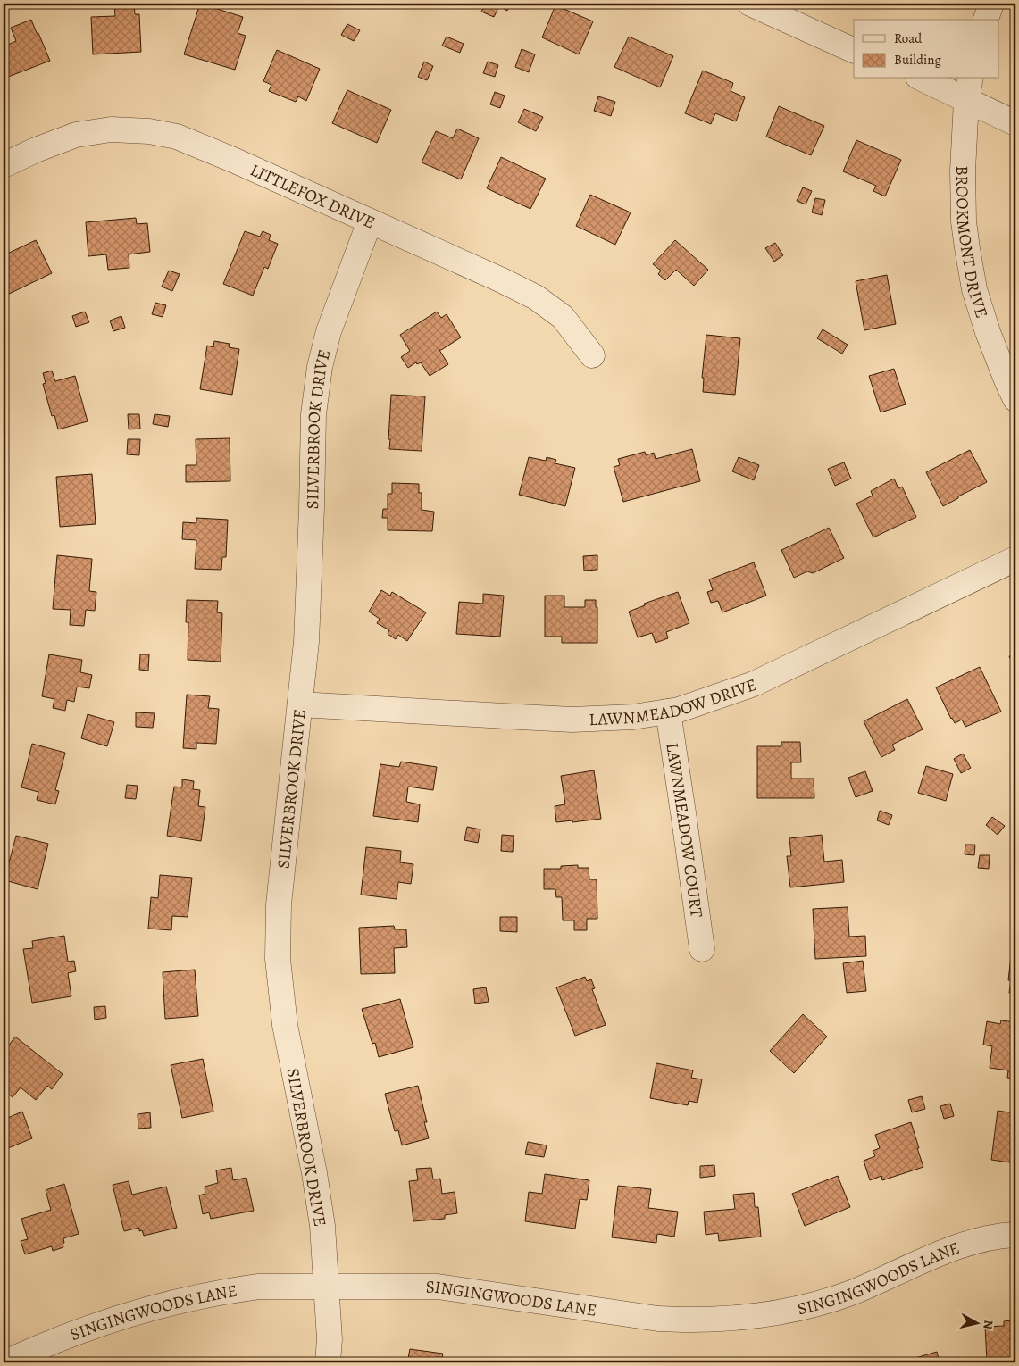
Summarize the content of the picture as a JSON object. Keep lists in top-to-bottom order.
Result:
{
  "streets": {
    "street": [
      "LITTLEFOX DRIVE",
      "BROOKMONT DRIVE",
      "SILVERBROOK DRIVE",
      "LAWNMEADOW DRIVE",
      "LAWNMEADOW COURT",
      "SINGINGWOODS LANE"
    ]
  },
  "crossings": [
    ["LITTLEFOX DRIVE", "SILVERBROOK DRIVE"],
    ["SILVERBROOK DRIVE", "LAWNMEADOW DRIVE"],
    ["SILVERBROOK DRIVE", "SINGINGWOODS LANE"],
    ["LAWNMEADOW DRIVE", "LAWNMEADOW COURT"]
  ],
  "legend": ["Road", "Building"],
  "north": "right"
}
